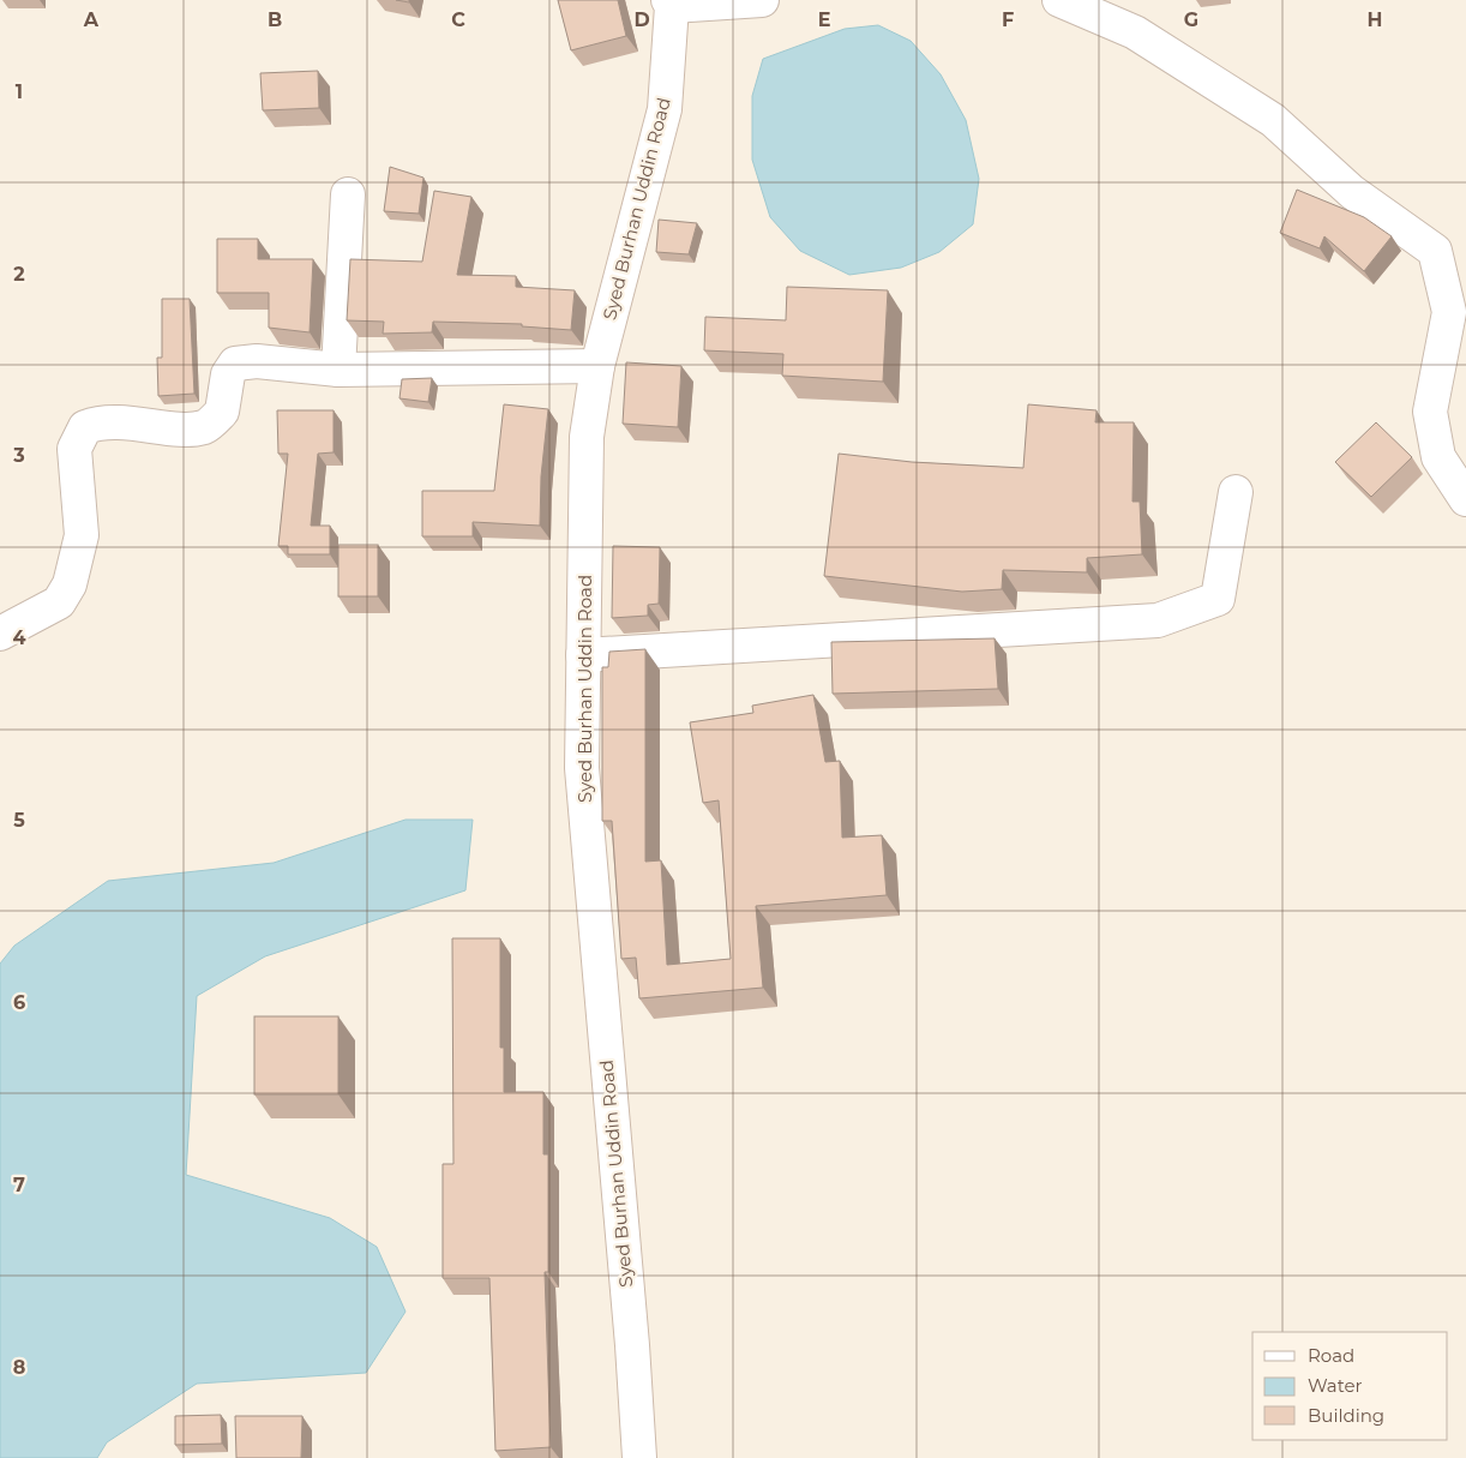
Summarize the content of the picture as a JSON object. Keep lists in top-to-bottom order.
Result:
{
  "streets": {
    "street": ["Syed Burhan Uddin Road"]
  },
  "legend": ["Road", "Water", "Building"],
  "grid": {
    "columns": [
      "A",
      "B",
      "C",
      "D",
      "E",
      "F",
      "G",
      "H"
    ],
    "rows": [
      "1",
      "2",
      "3",
      "4",
      "5",
      "6",
      "7",
      "8"
    ]
  }
}
